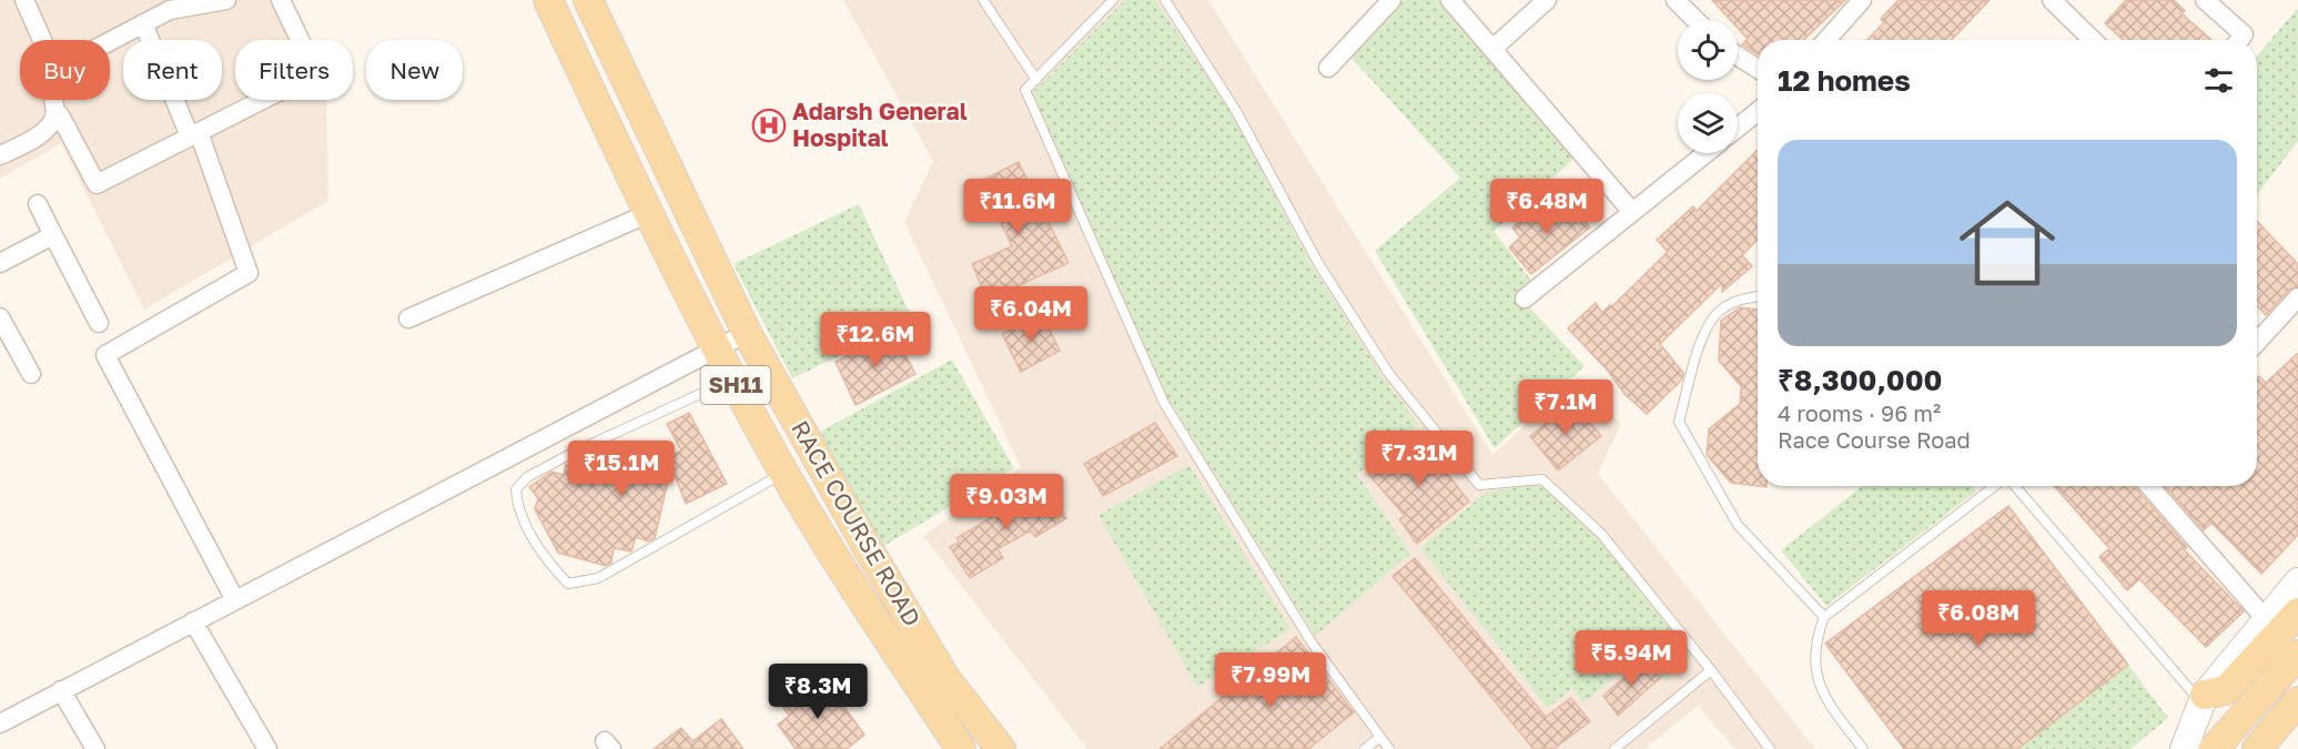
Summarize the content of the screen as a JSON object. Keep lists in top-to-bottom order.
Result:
{
  "streets": {
    "main road": ["SH11", "RACE COURSE ROAD"]
  },
  "places": {
    "hospital": ["Adarsh General Hospital"]
  },
  "page": {
    "chip": [
      "Buy",
      "Rent",
      "Filters",
      "New"
    ],
    "heading": "12 homes",
    "list": [
      {
        "name": "₹8,300,000",
        "note": "4 rooms · 96 m² · Race Course Road"
      }
    ],
    "price": [
      "₹11.6M",
      "₹6.48M",
      "₹6.04M",
      "₹12.6M",
      "₹7.1M",
      "₹7.31M",
      "₹15.1M",
      "₹9.03M",
      "₹6.08M",
      "₹5.94M",
      "₹7.99M",
      "₹8.3M"
    ]
  }
}
